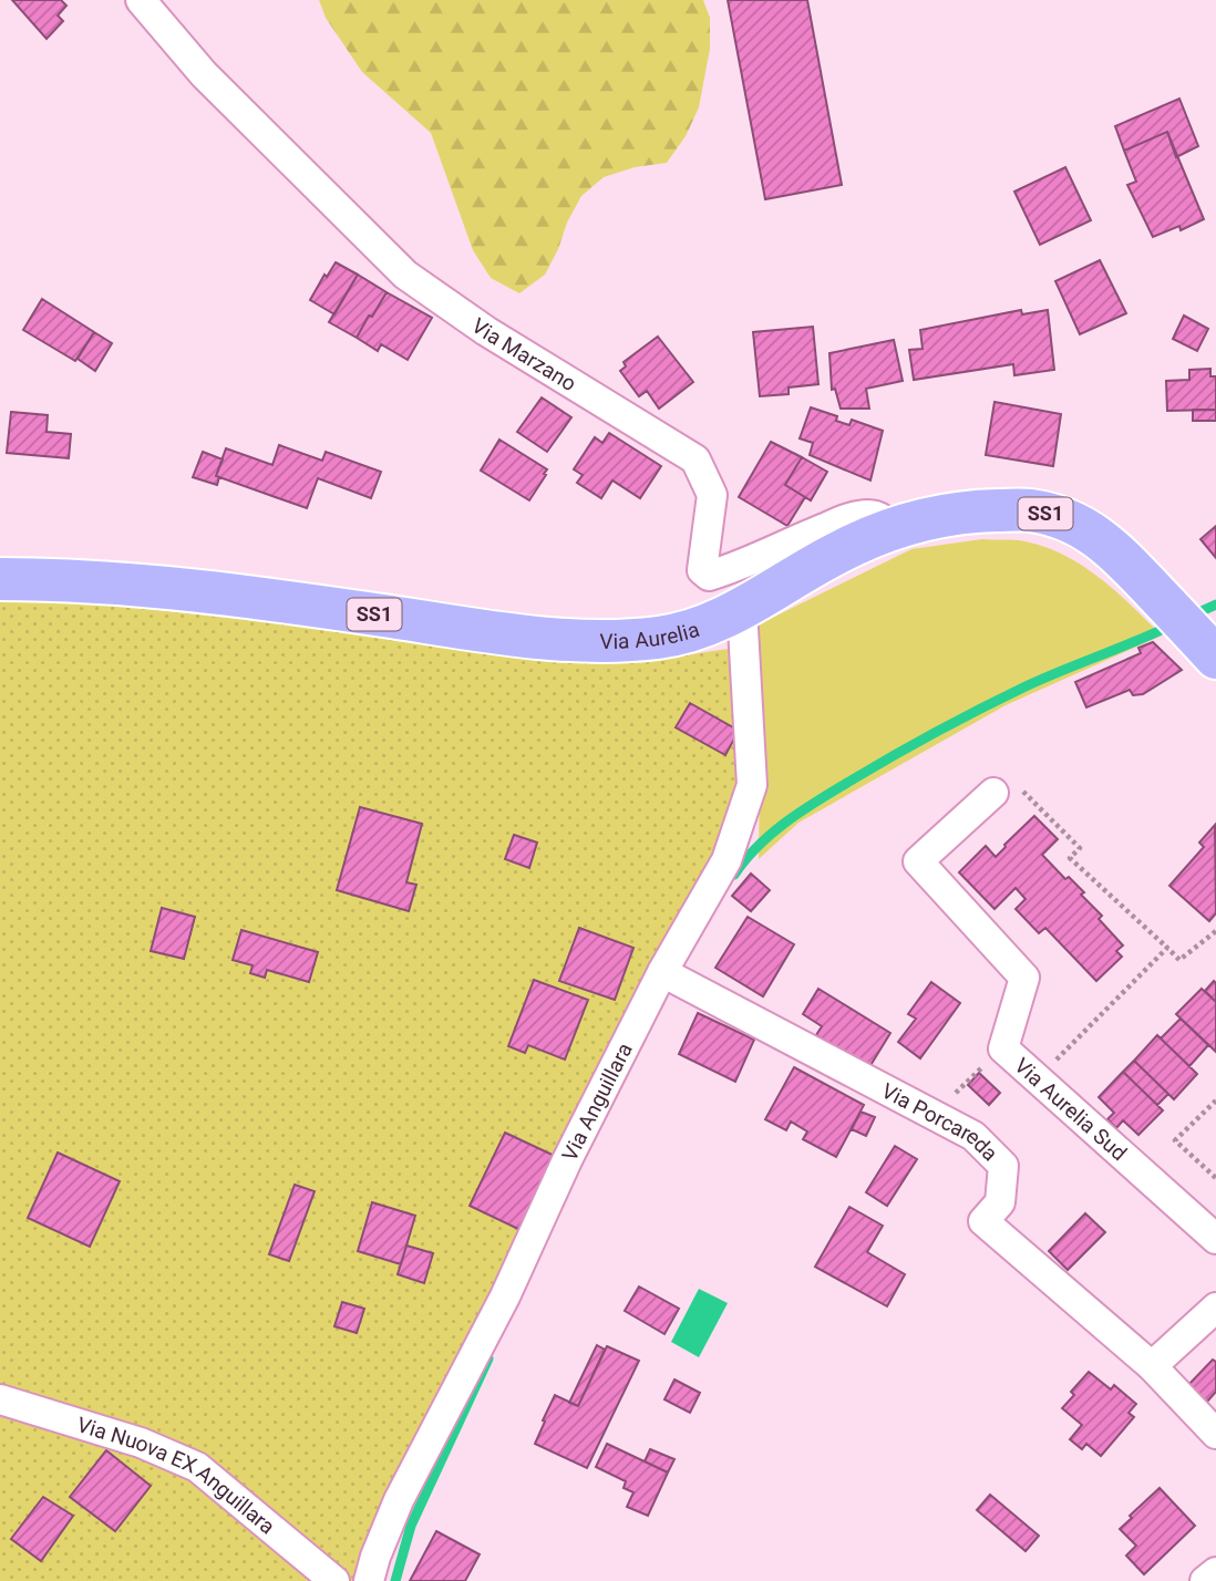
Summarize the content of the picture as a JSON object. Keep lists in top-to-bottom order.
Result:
{
  "streets": {
    "main road": ["SS1", "Via Aurelia"],
    "street": [
      "Via Marzano",
      "Via Anguillara",
      "Via Aurelia Sud",
      "Via Porcareda",
      "Via Nuova EX Anguillara"
    ]
  },
  "crossings": [
    ["Via Marzano", "Via Aurelia"],
    ["Via Aurelia", "Via Anguillara"],
    ["Via Anguillara", "Via Porcareda"]
  ]
}
